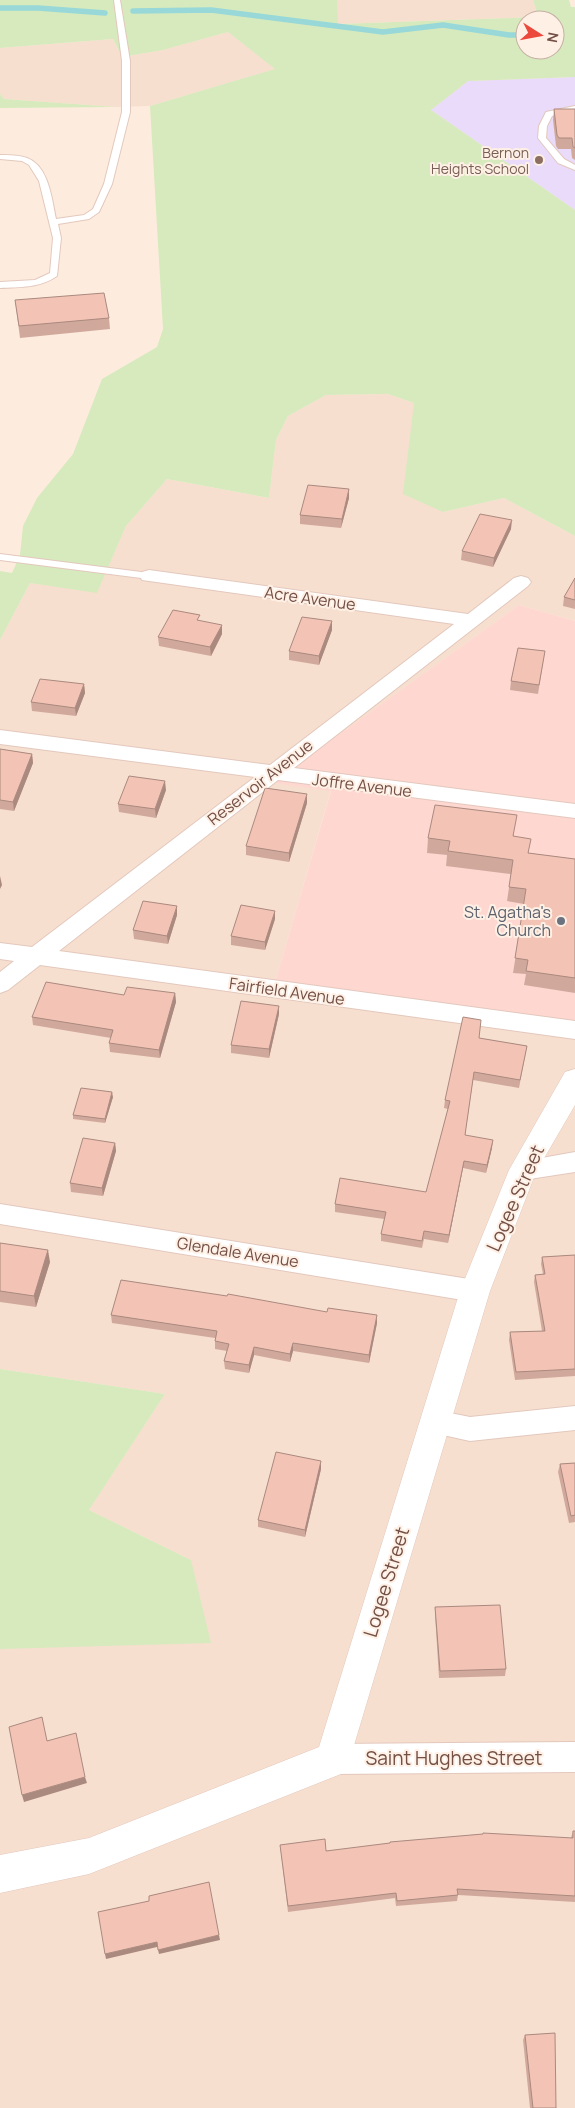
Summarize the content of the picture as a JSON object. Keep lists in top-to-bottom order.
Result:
{
  "streets": {
    "street": [
      "Acre Avenue",
      "Reservoir Avenue",
      "Joffre Avenue",
      "Fairfield Avenue",
      "Logee Street",
      "Glendale Avenue",
      "Saint Hughes Street"
    ]
  },
  "crossings": [
    ["Acre Avenue", "Reservoir Avenue"],
    ["Reservoir Avenue", "Joffre Avenue"],
    ["Reservoir Avenue", "Fairfield Avenue"],
    ["Logee Street", "Glendale Avenue"],
    ["Logee Street", "Saint Hughes Street"]
  ],
  "places": ["Bernon Heights School", "St. Agatha's Church"],
  "north": "right"
}
